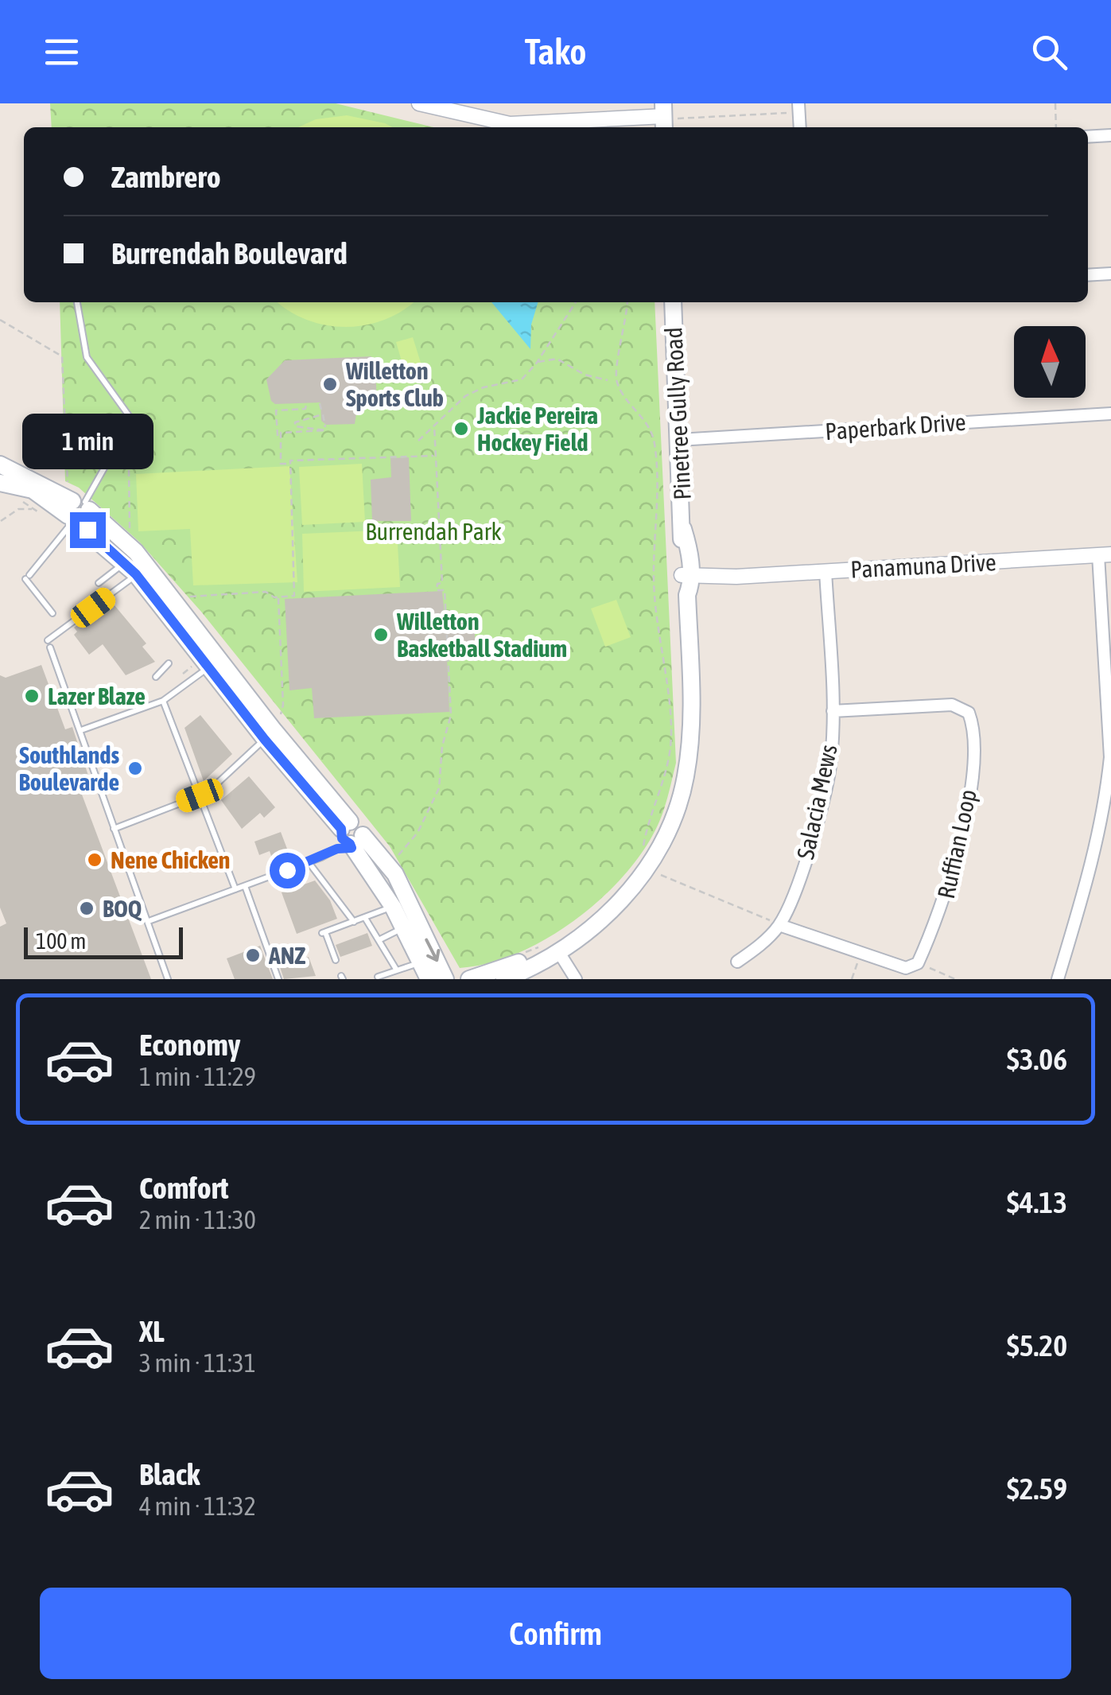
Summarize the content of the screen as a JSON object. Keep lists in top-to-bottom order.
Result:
{
  "streets": {
    "main road": ["Pinetree Gully Road"],
    "street": [
      "Paperbark Drive",
      "Panamuna Drive",
      "Salacia Mews",
      "Ruffian Loop"
    ]
  },
  "crossings": [
    ["Pinetree Gully Road", "Paperbark Drive"],
    ["Pinetree Gully Road", "Panamuna Drive"],
    ["Panamuna Drive", "Salacia Mews"],
    ["Salacia Mews", "Ruffian Loop"]
  ],
  "parks": ["Burrendah Park"],
  "places": [
    "Willetton Sports Club",
    "Jackie Pereira Hockey Field",
    "Willetton Basketball Stadium",
    "Lazer Blaze",
    "Southlands Boulevarde",
    "Nene Chicken",
    "BOQ",
    "ANZ"
  ],
  "scale_bar": "100 m",
  "north": "top",
  "page": {
    "header": "Tako",
    "banner": ["Zambrero", "Burrendah Boulevard"],
    "bubble": "1 min",
    "scale": "100 m",
    "list": [
      {
        "name": "Economy",
        "note": "1 min · 11:29",
        "value": "$3.06"
      },
      {
        "name": "Comfort",
        "note": "2 min · 11:30",
        "value": "$4.13"
      },
      {
        "name": "XL",
        "note": "3 min · 11:31",
        "value": "$5.20"
      },
      {
        "name": "Black",
        "note": "4 min · 11:32",
        "value": "$2.59"
      }
    ],
    "buttons": "Confirm"
  }
}
